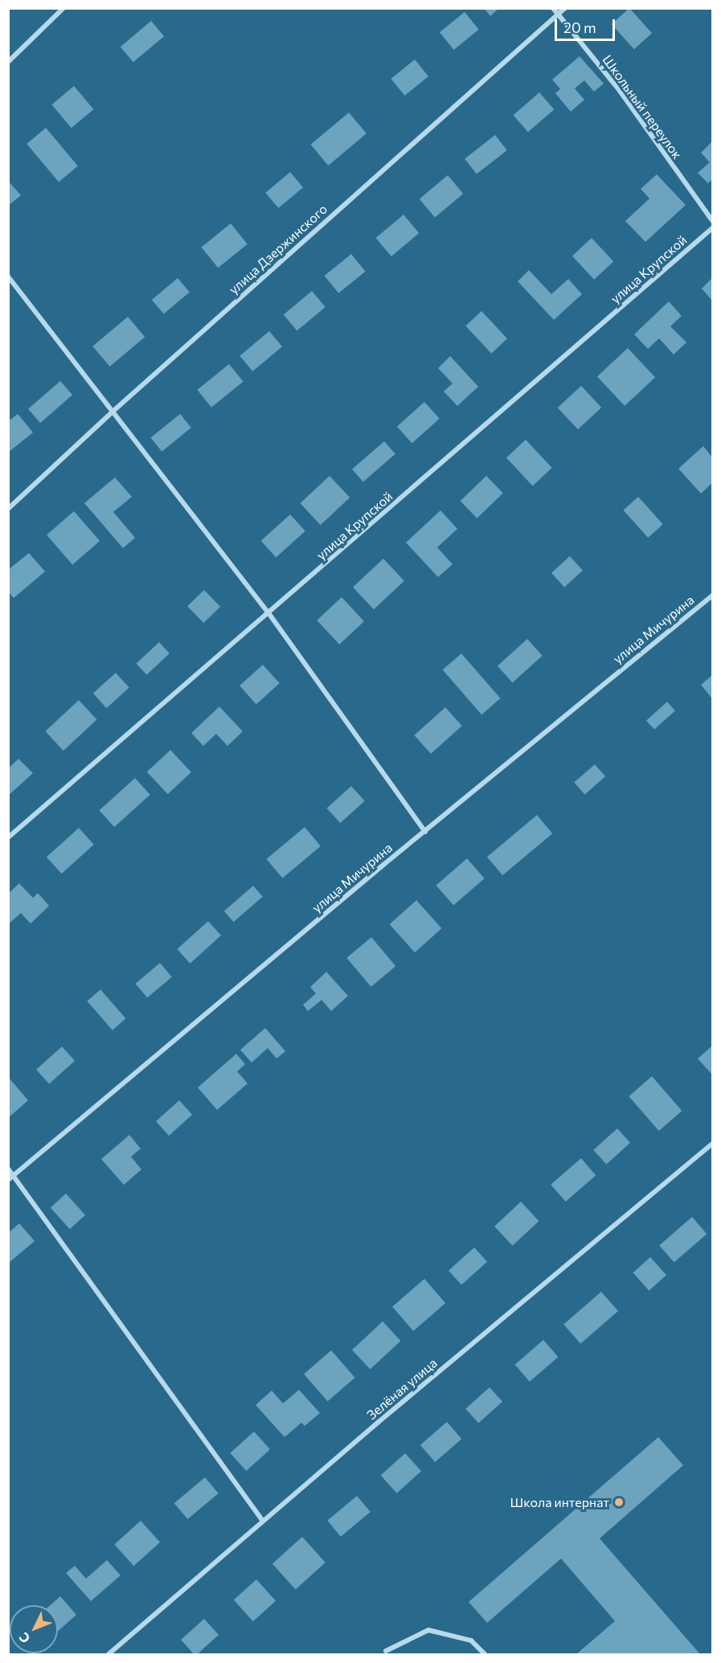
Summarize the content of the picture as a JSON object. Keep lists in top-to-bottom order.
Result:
{
  "streets": {
    "street": [
      "Школьный переулок",
      "улица Дзержинского",
      "улица Крупской",
      "улица Мичурина",
      "Зелёная улица"
    ]
  },
  "crossings": [
    ["Школьный переулок", "улица Дзержинского"]
  ],
  "places": ["Школа интернат"],
  "scale_bar": "20 m",
  "north": "bottom left"
}
